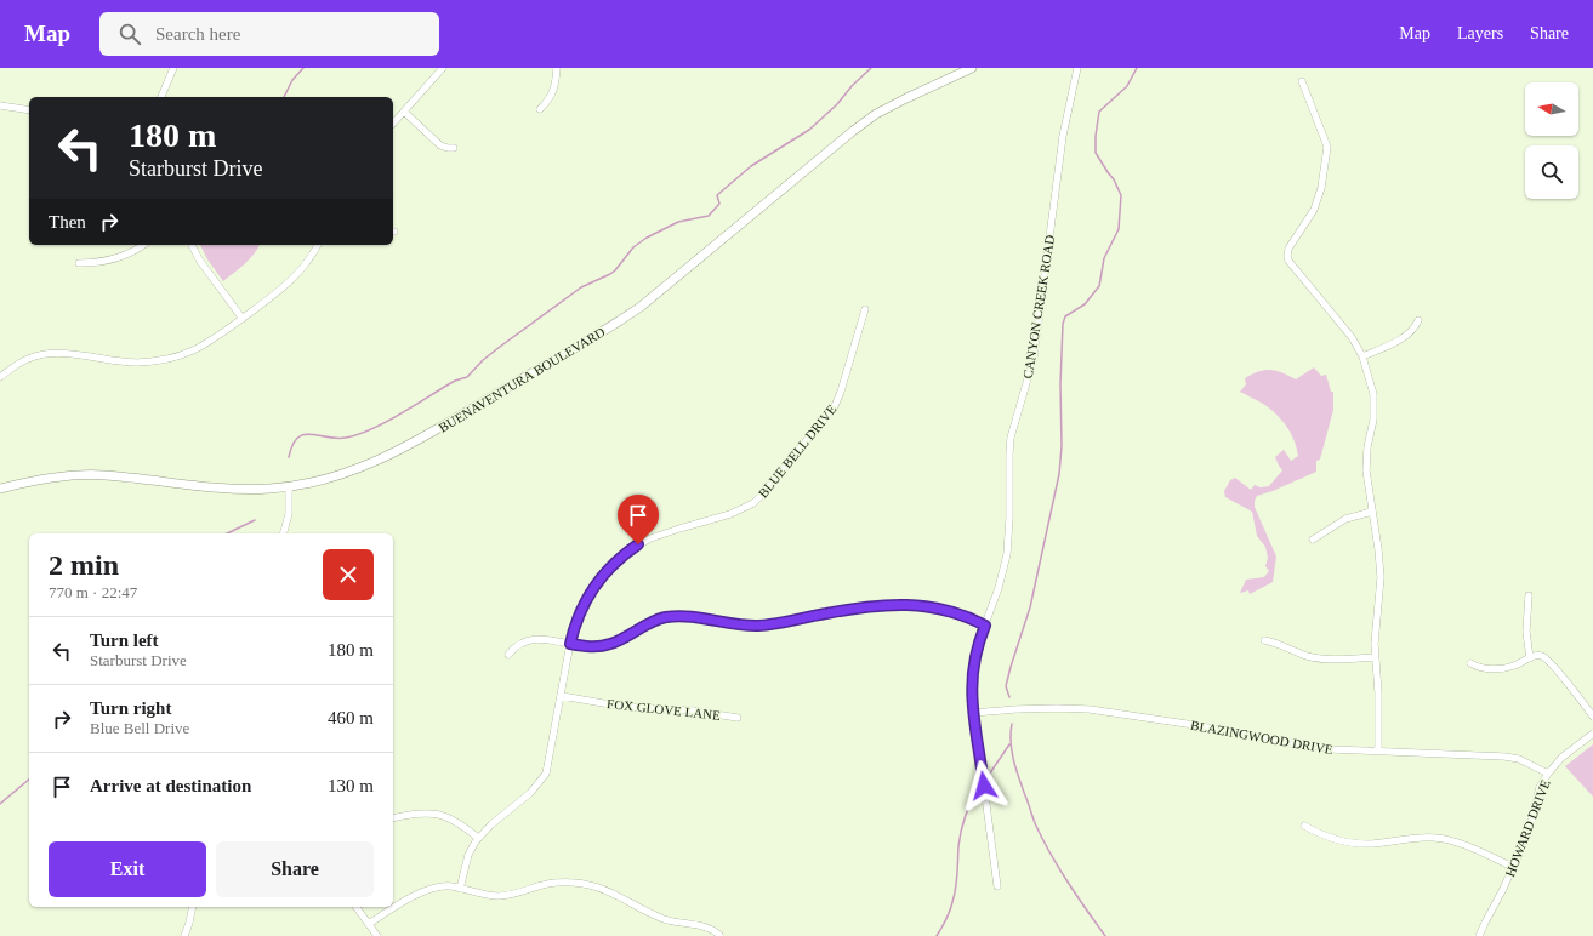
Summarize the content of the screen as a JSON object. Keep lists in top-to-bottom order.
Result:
{
  "streets": {
    "main road": ["BUENAVENTURA BOULEVARD"],
    "street": [
      "CANYON CREEK ROAD",
      "BLUE BELL DRIVE",
      "FOX GLOVE LANE",
      "BLAZINGWOOD DRIVE",
      "HOWARD DRIVE"
    ]
  },
  "crossings": [
    ["CANYON CREEK ROAD", "BLAZINGWOOD DRIVE"],
    ["BLUE BELL DRIVE", "FOX GLOVE LANE"],
    ["BLAZINGWOOD DRIVE", "HOWARD DRIVE"]
  ],
  "north": "left",
  "page": {
    "header": "Map",
    "search": "Search here",
    "nav": ["Map", "Layers", "Share"],
    "turn": ["180 m", "Starburst Drive"],
    "then": "Then",
    "heading": ["2 min", "770 m · 22:47"],
    "list": [
      {
        "name": "Turn left",
        "note": "Starburst Drive",
        "value": "180 m"
      },
      {
        "name": "Turn right",
        "note": "Blue Bell Drive",
        "value": "460 m"
      },
      {
        "name": "Arrive at destination",
        "value": "130 m"
      }
    ],
    "buttons": ["Exit", "Share"]
  }
}
